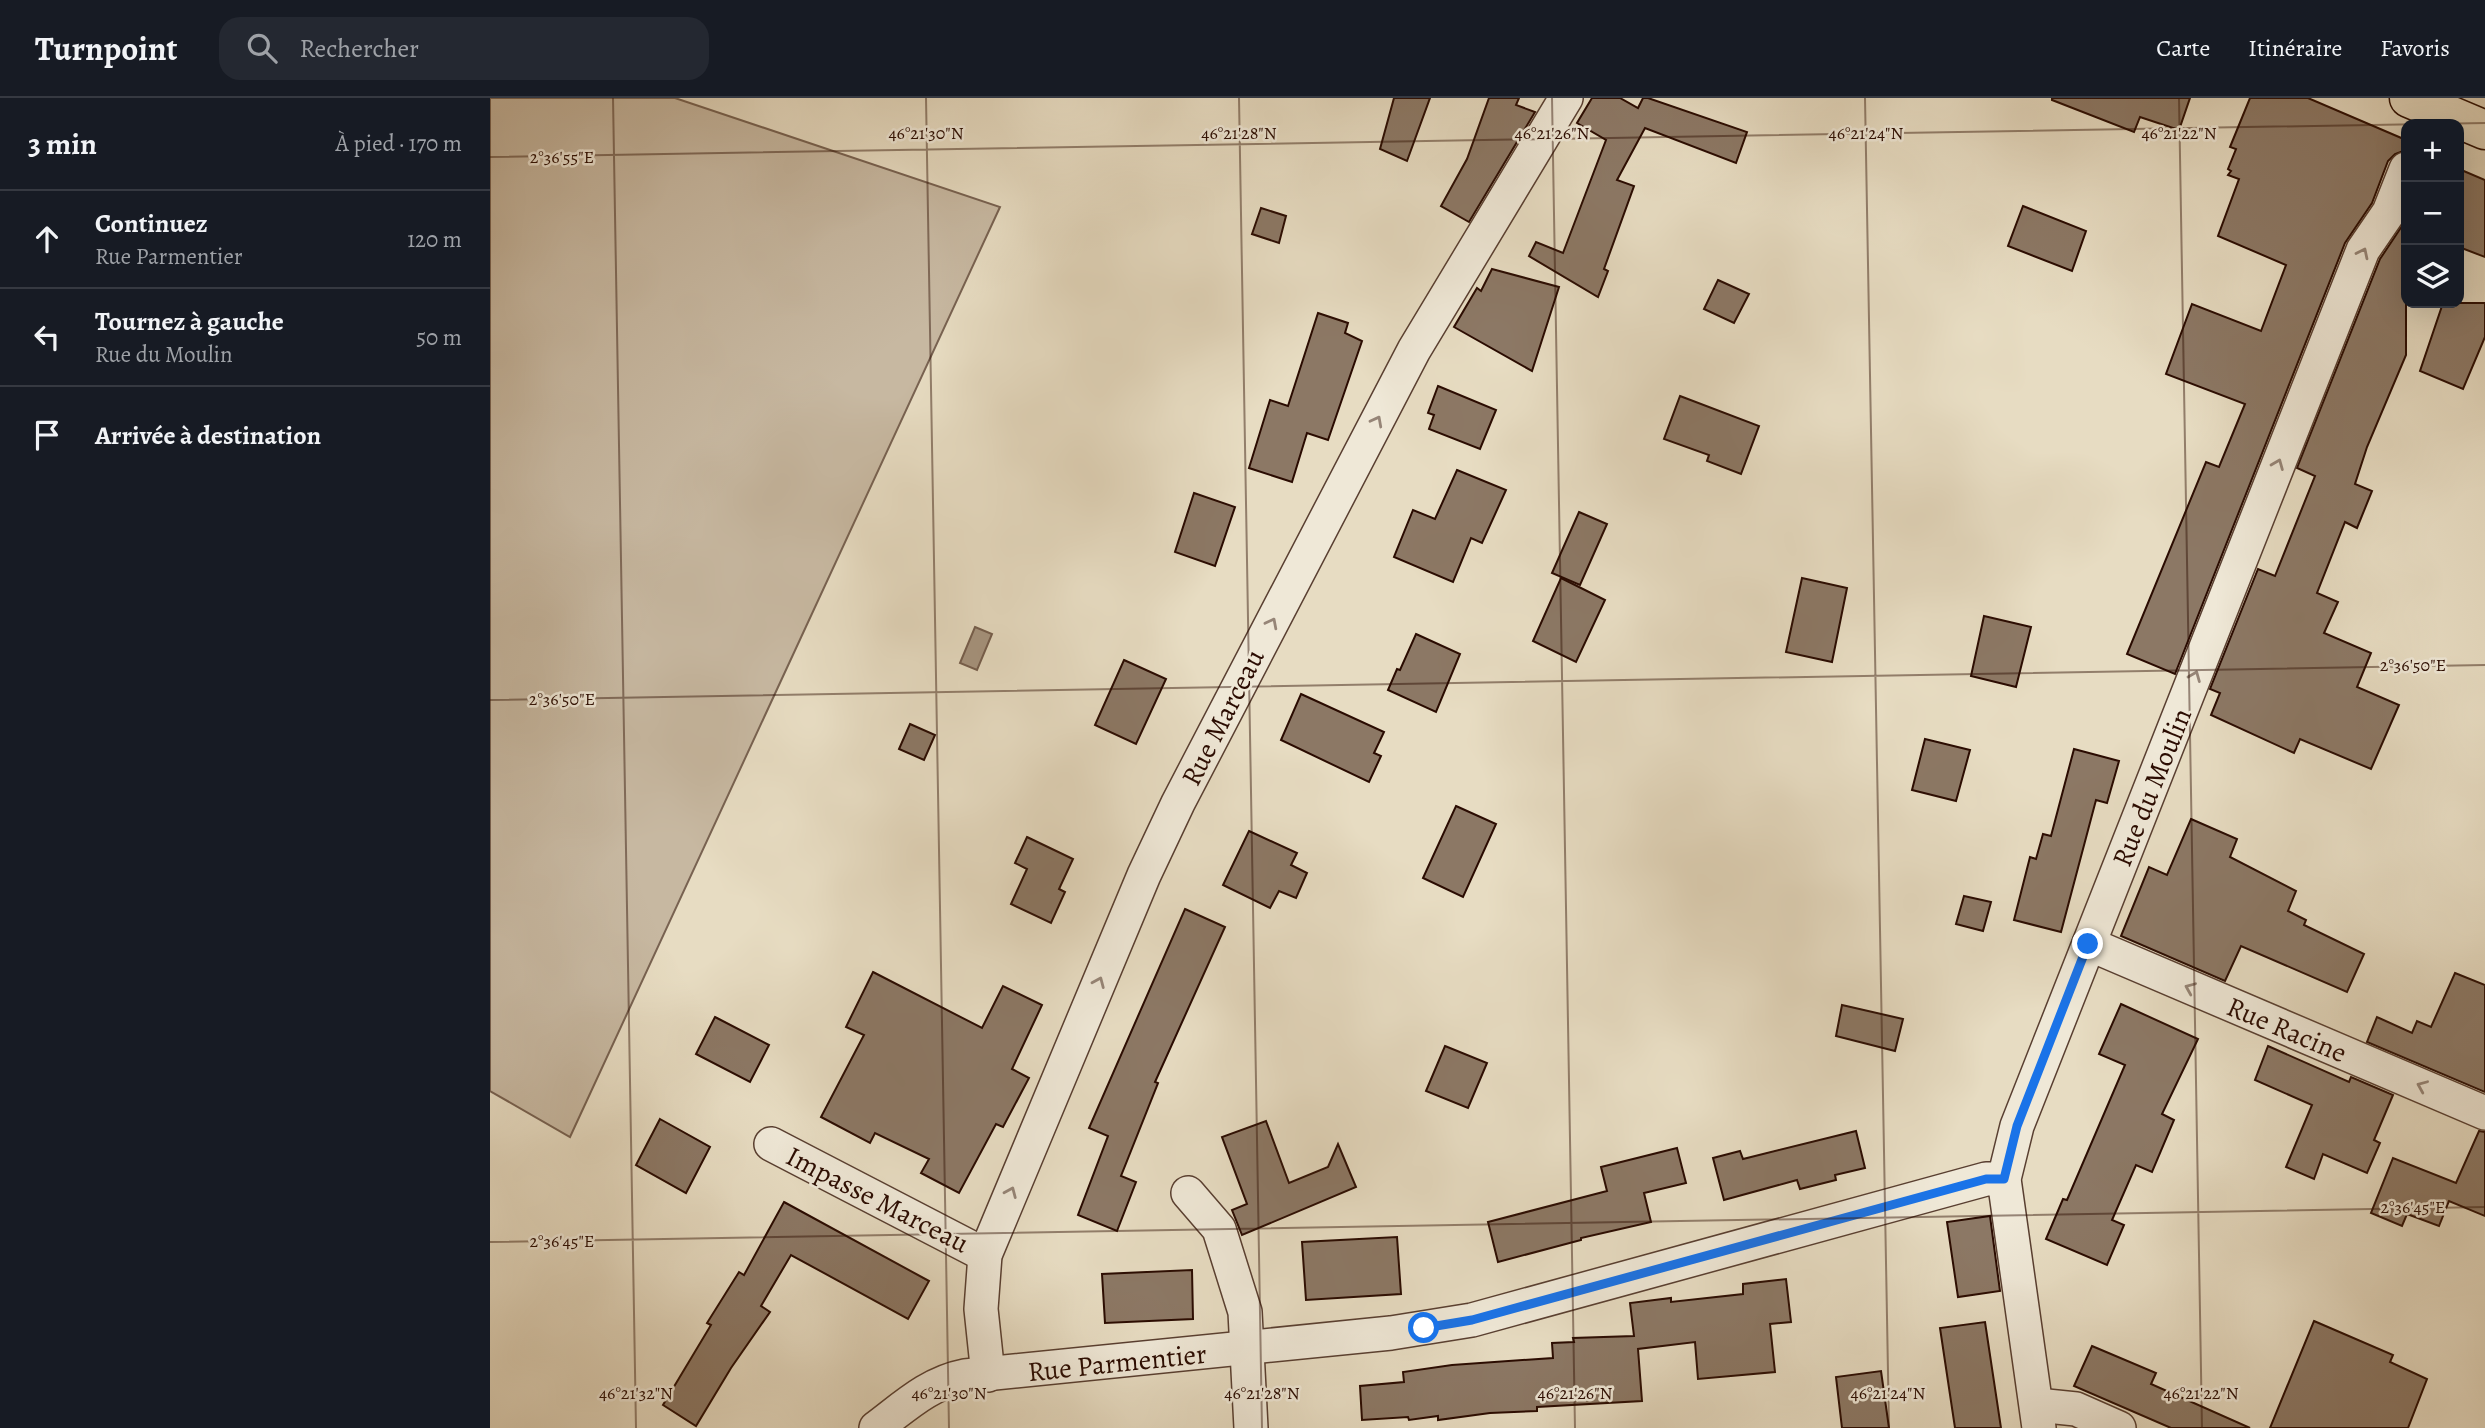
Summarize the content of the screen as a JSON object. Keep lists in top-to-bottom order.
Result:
{
  "streets": {
    "street": [
      "Rue Marceau",
      "Rue du Moulin",
      "Rue Racine",
      "Impasse Marceau",
      "Rue Parmentier"
    ]
  },
  "crossings": [
    ["Rue Marceau", "Impasse Marceau"],
    ["Rue Marceau", "Rue Parmentier"],
    ["Rue du Moulin", "Rue Racine"],
    ["Rue du Moulin", "Rue Parmentier"]
  ],
  "one_way": ["Rue Marceau", "Rue du Moulin", "Rue Racine"],
  "page": {
    "header": "Turnpoint",
    "search": "Rechercher",
    "nav": ["Carte", "Itinéraire", "Favoris"],
    "heading": ["3 min", "À pied · 170 m"],
    "map_buttons": ["+", "−"],
    "list": [
      ["Continuez", "Rue Parmentier", "120 m"],
      ["Tournez à gauche", "Rue du Moulin", "50 m"],
      "Arrivée à destination"
    ]
  },
  "coordinates": [
    "46°21'30\"N",
    "46°21'28\"N",
    "46°21'26\"N",
    "46°21'24\"N",
    "46°21'22\"N",
    "2°36'55\"E",
    "2°36'50\"E",
    "2°36'45\"E",
    "46°21'32\"N"
  ]
}
